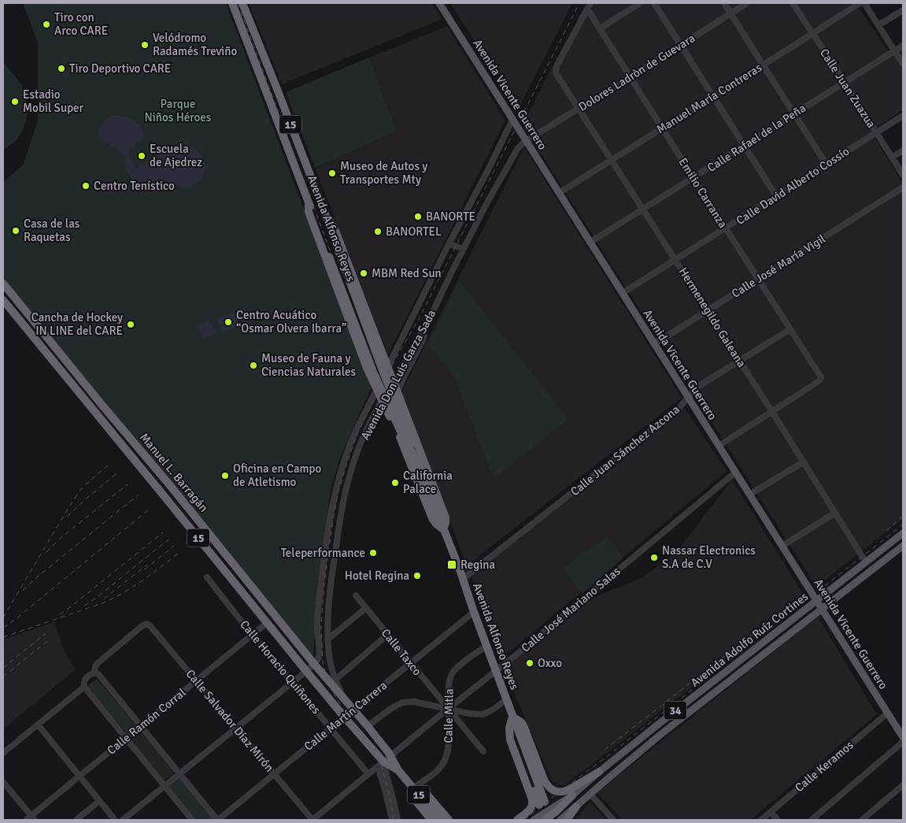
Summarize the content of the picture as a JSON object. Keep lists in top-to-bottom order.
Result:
{
  "streets": {
    "highway": ["15", "Avenida Alfonso Reyes", "Manuel L. Barragán"],
    "main road": ["Avenida Vicente Guerrero", "Avenida Adolfo Ruíz Cortines", "34"],
    "street": [
      "Dolores Ladròn de Guevara",
      "Calle Juan Zuazua",
      "Manuel María Contreras",
      "Calle Rafael de la Peña",
      "Calle David Alberto Cossío",
      "Emilio Carranza",
      "Calle José María Vigil",
      "Hermenegildo Galeana",
      "Avenida Don Luis Garza Sada",
      "Calle Juan Sánchez Azcona",
      "Calle José Mariano Salas",
      "Calle Taxco",
      "Calle Horacio Quiñones",
      "Calle Martín Carrera",
      "Calle Mitla",
      "Calle Salvador Díaz Mirón",
      "Calle Ramón Corral",
      "Calle Keramos"
    ]
  },
  "crossings": [
    ["Dolores Ladròn de Guevara", "Avenida Vicente Guerrero"],
    ["Dolores Ladròn de Guevara", "Emilio Carranza"],
    ["Dolores Ladròn de Guevara", "Hermenegildo Galeana"],
    ["Dolores Ladròn de Guevara", "Avenida Don Luis Garza Sada"],
    ["Calle Juan Zuazua", "Manuel María Contreras"],
    ["Calle Juan Zuazua", "Calle Rafael de la Peña"],
    ["Calle Juan Zuazua", "Calle David Alberto Cossío"],
    ["Avenida Vicente Guerrero", "Manuel María Contreras"],
    ["Avenida Vicente Guerrero", "Calle Rafael de la Peña"],
    ["Avenida Vicente Guerrero", "Calle David Alberto Cossío"],
    ["Avenida Vicente Guerrero", "Calle José María Vigil"],
    ["Avenida Vicente Guerrero", "Avenida Don Luis Garza Sada"],
    ["Avenida Vicente Guerrero", "Calle Juan Sánchez Azcona"],
    ["Avenida Vicente Guerrero", "Calle José Mariano Salas"],
    ["Avenida Vicente Guerrero", "Avenida Adolfo Ruíz Cortines"],
    ["Avenida Vicente Guerrero", "Calle Keramos"],
    ["Manuel María Contreras", "Emilio Carranza"],
    ["Manuel María Contreras", "Hermenegildo Galeana"],
    ["Calle Rafael de la Peña", "Emilio Carranza"],
    ["Calle Rafael de la Peña", "Hermenegildo Galeana"],
    ["Calle David Alberto Cossío", "Emilio Carranza"],
    ["Calle David Alberto Cossío", "Hermenegildo Galeana"],
    ["Emilio Carranza", "Calle José María Vigil"],
    ["Emilio Carranza", "Hermenegildo Galeana"],
    ["Emilio Carranza", "Calle Juan Sánchez Azcona"],
    ["Avenida Alfonso Reyes", "Calle Juan Sánchez Azcona"],
    ["Avenida Alfonso Reyes", "Calle José Mariano Salas"],
    ["Avenida Alfonso Reyes", "Calle Martín Carrera"],
    ["Avenida Alfonso Reyes", "Calle Mitla"],
    ["Calle José María Vigil", "Hermenegildo Galeana"],
    ["Hermenegildo Galeana", "Calle Juan Sánchez Azcona"],
    ["Hermenegildo Galeana", "Avenida Adolfo Ruíz Cortines"],
    ["Avenida Don Luis Garza Sada", "Manuel L. Barragán"],
    ["Manuel L. Barragán", "Calle José Mariano Salas"],
    ["Manuel L. Barragán", "Calle Martín Carrera"],
    ["Manuel L. Barragán", "Calle Mitla"],
    ["Manuel L. Barragán", "Calle Ramón Corral"],
    ["Calle José Mariano Salas", "Calle Taxco"],
    ["Calle José Mariano Salas", "Calle Horacio Quiñones"],
    ["Calle José Mariano Salas", "Calle Mitla"],
    ["Calle José Mariano Salas", "Calle Salvador Díaz Mirón"],
    ["Calle Taxco", "Calle Martín Carrera"],
    ["Calle Taxco", "Calle Mitla"],
    ["Calle Horacio Quiñones", "Calle Martín Carrera"],
    ["Calle Horacio Quiñones", "Calle Ramón Corral"],
    ["Calle Martín Carrera", "Calle Salvador Díaz Mirón"],
    ["Calle Salvador Díaz Mirón", "Calle Ramón Corral"]
  ],
  "parks": ["Parque Niños Héroes"],
  "places": {
    "other": [
      "Tiro con Arco CARE",
      "Velódromo Radamés Treviño",
      "Tiro Deportivo CARE",
      "Estadio Mobil Super",
      "Escuela de Ajedrez",
      "Museo de Autos y Transportes Mty",
      "Centro Tenístico",
      "BANORTE",
      "Casa de las Raquetas",
      "BANORTEL",
      "MBM Red Sun",
      "Centro Acuático “Osmar Olvera Ibarra”",
      "Cancha de Hockey IN LINE del CARE",
      "Museo de Fauna y Ciencias Naturales",
      "Oficina en Campo de Atletismo",
      "California Palace",
      "Teleperformance",
      "Nassar Electronics S.A de C.V",
      "Hotel Regina",
      "Oxxo"
    ],
    "transit": ["Regina"]
  }
}
